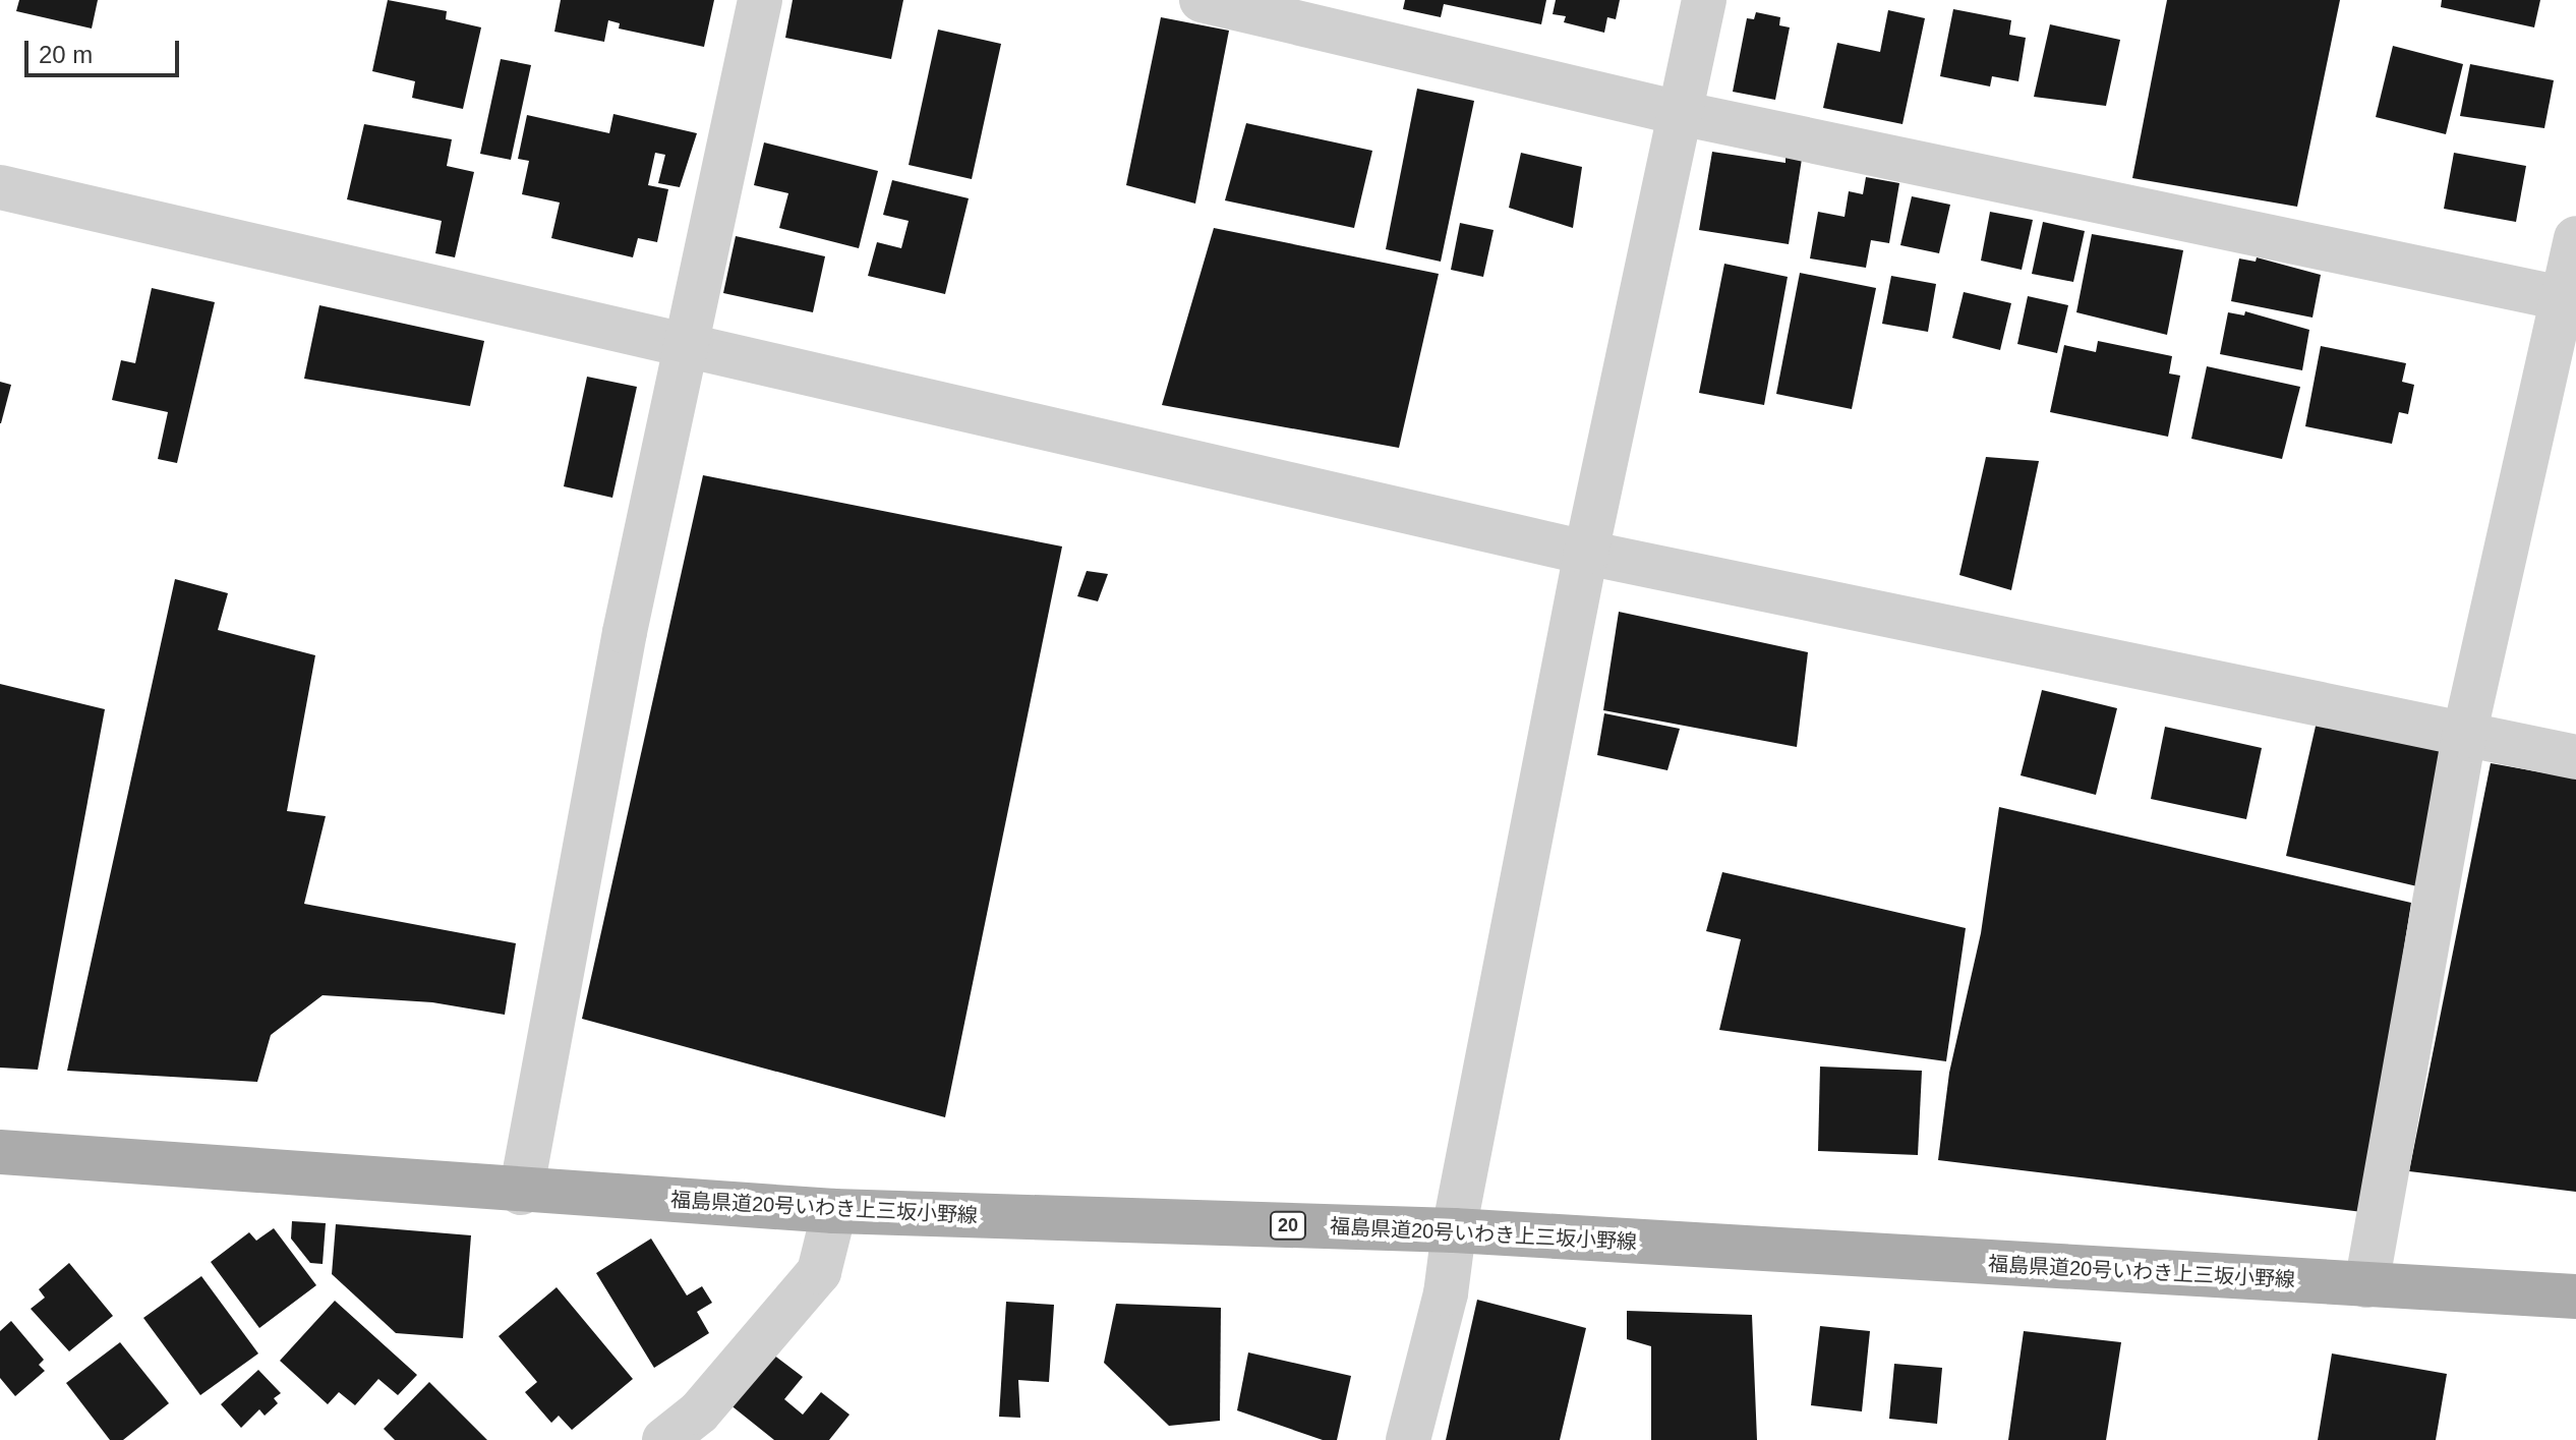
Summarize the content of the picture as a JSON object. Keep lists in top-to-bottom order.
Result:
{
  "streets": {
    "main road": ["福島県道20号いわき上三坂小野線", "20"]
  },
  "scale_bar": "20 m"
}
